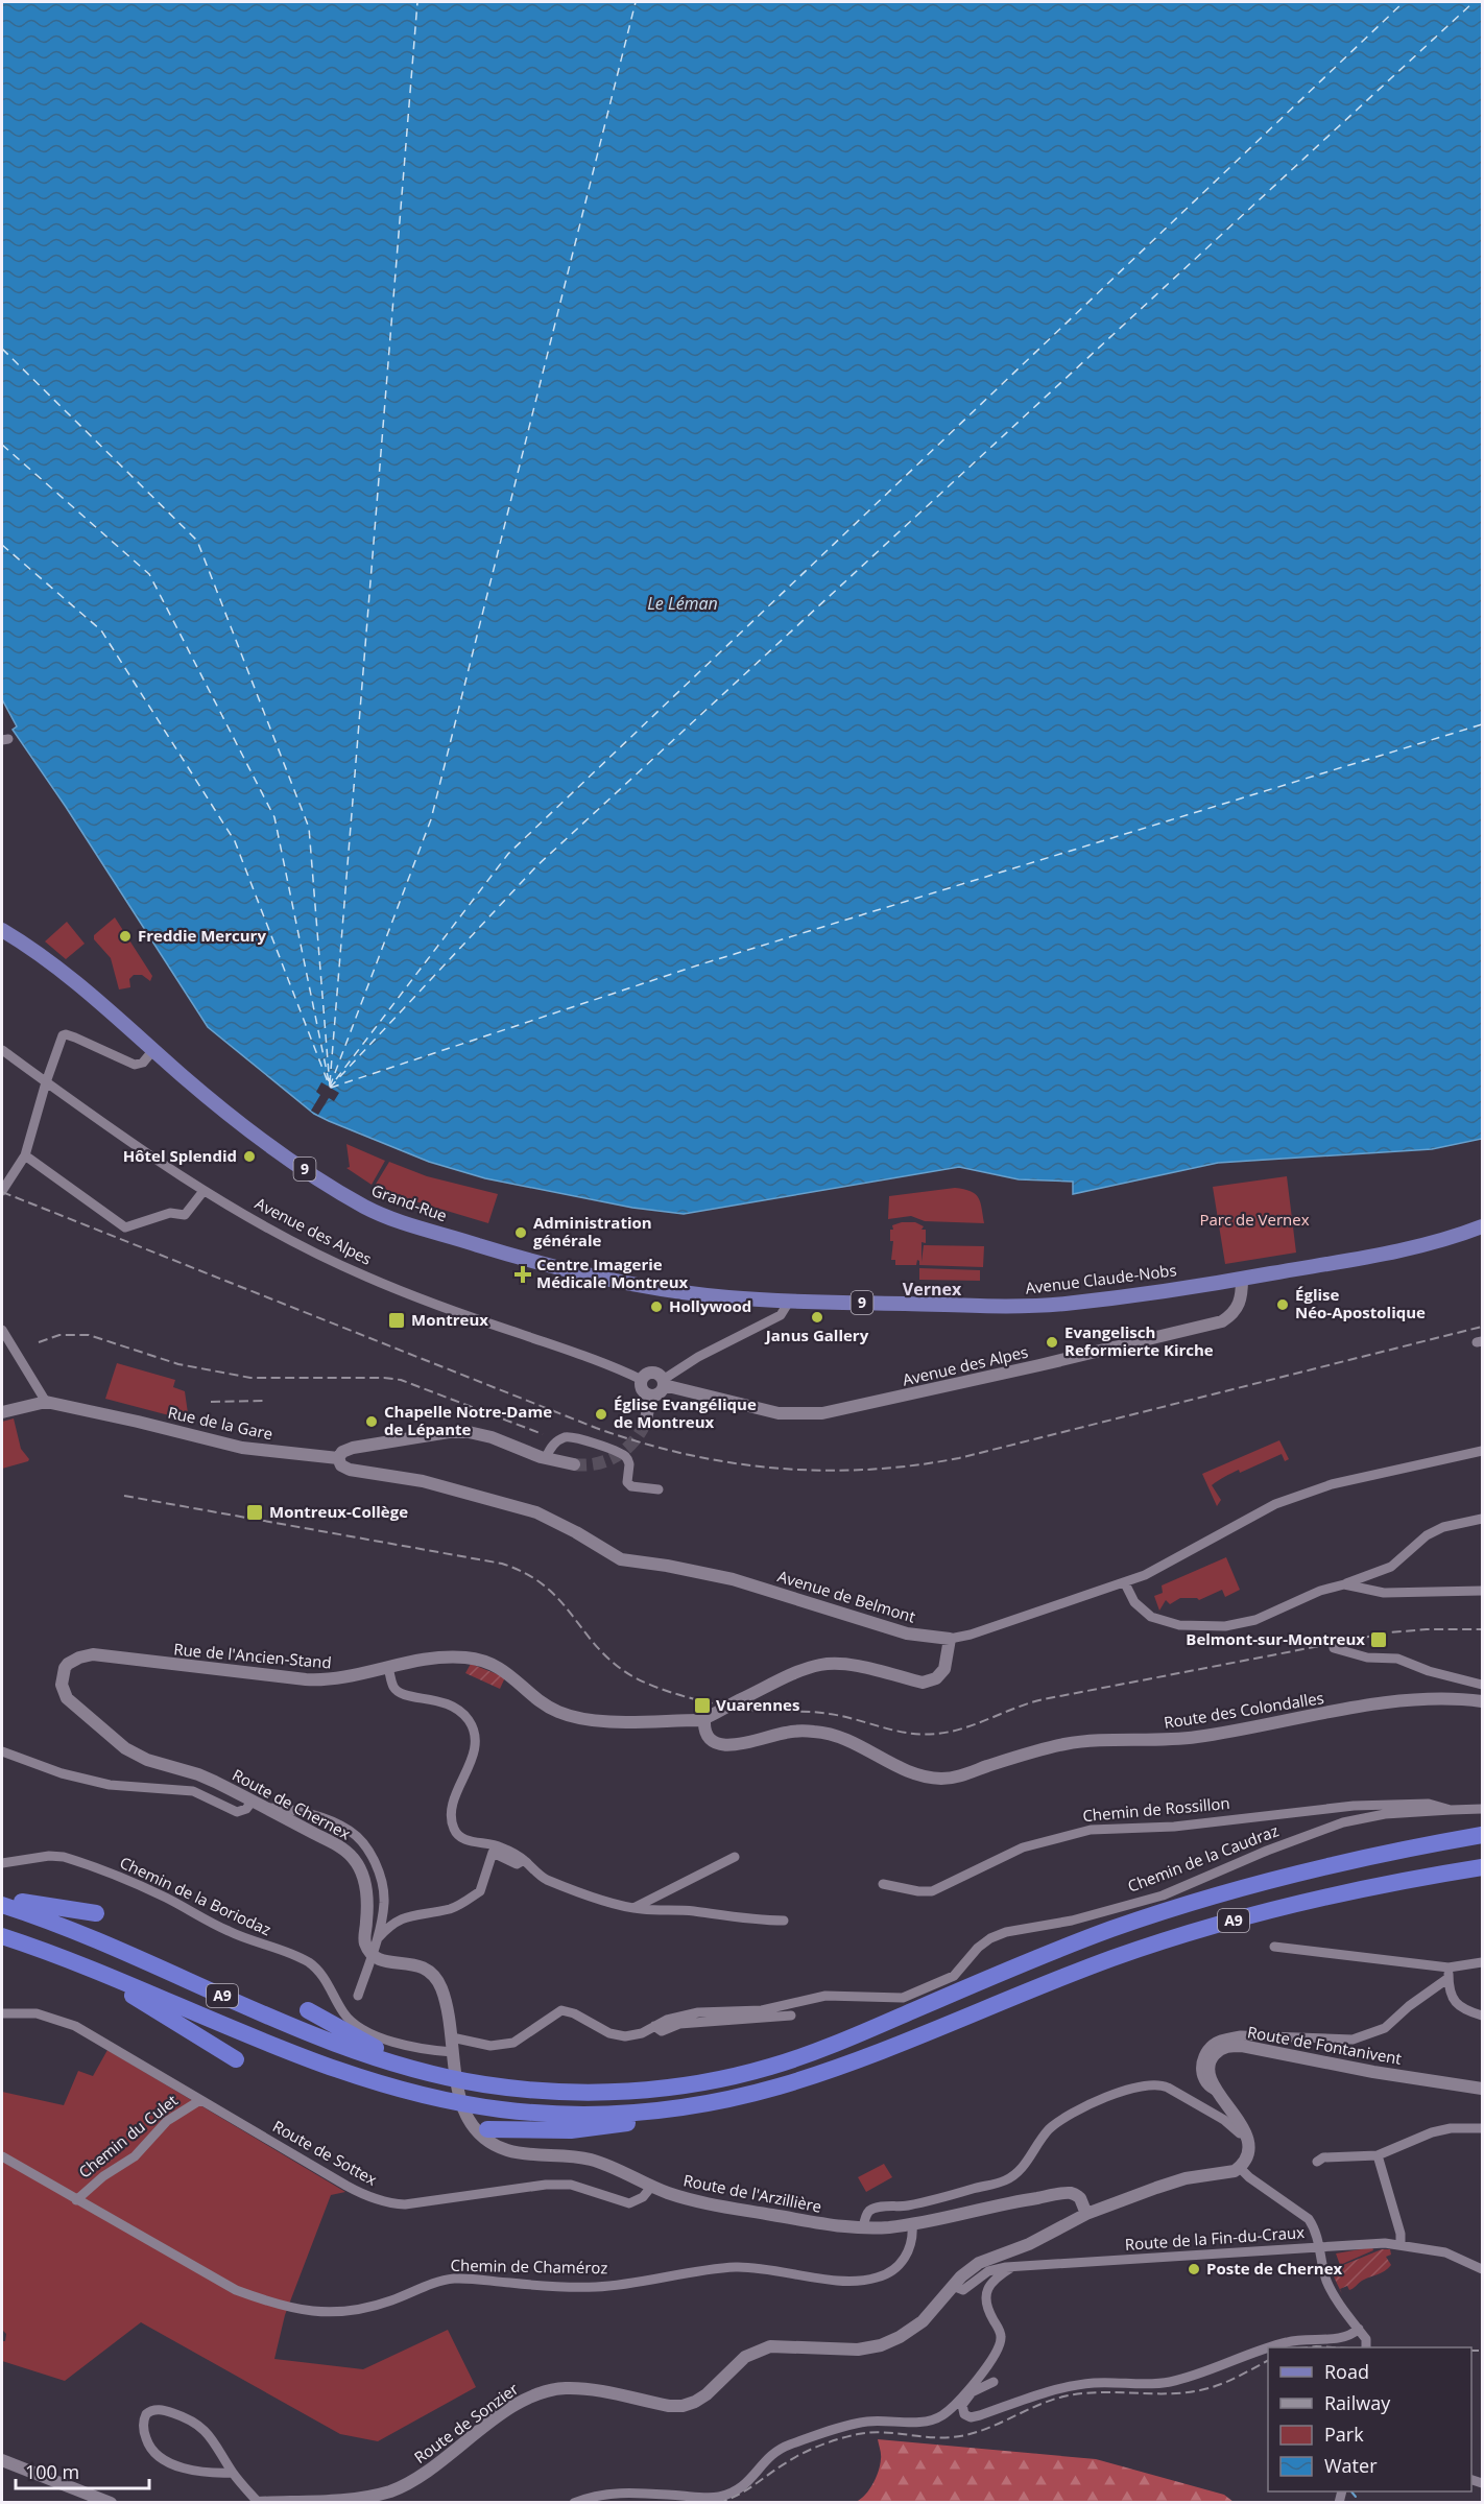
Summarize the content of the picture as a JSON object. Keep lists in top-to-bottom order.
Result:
{
  "streets": {
    "highway": ["A9"],
    "main road": ["9", "Grand-Rue", "Avenue Claude-Nobs"],
    "street": [
      "Avenue des Alpes",
      "Rue de la Gare",
      "Avenue de Belmont",
      "Rue de l'Ancien-Stand",
      "Route des Colondalles",
      "Route de Chernex",
      "Chemin de Rossillon",
      "Chemin de la Caudraz",
      "Chemin de la Boriodaz",
      "Route de Fontanivent",
      "Chemin du Culet",
      "Route de Sottex",
      "Route de l'Arzillière",
      "Route de la Fin-du-Craux",
      "Chemin de Chaméroz",
      "Route de Sonzier"
    ]
  },
  "crossings": [
    ["Grand-Rue", "Avenue Claude-Nobs"],
    ["Avenue des Alpes", "Avenue Claude-Nobs"],
    ["Rue de la Gare", "Avenue de Belmont"],
    ["Rue de l'Ancien-Stand", "Route des Colondalles"],
    ["Rue de l'Ancien-Stand", "Route de Chernex"],
    ["Chemin de Rossillon", "Chemin de la Caudraz"],
    ["A9", "Route de l'Arzillière"],
    ["Chemin du Culet", "Route de Sottex"],
    ["Chemin du Culet", "Chemin de Chaméroz"],
    ["Route de Sottex", "Route de l'Arzillière"],
    ["Route de l'Arzillière", "Chemin de Chaméroz"],
    ["Route de l'Arzillière", "Route de Sonzier"],
    ["Route de la Fin-du-Craux", "Route de Sonzier"]
  ],
  "districts": ["Vernex"],
  "water": ["Le Léman"],
  "parks": ["Parc de Vernex"],
  "places": {
    "other": [
      "Freddie Mercury",
      "Hôtel Splendid",
      "Administration générale",
      "Église Néo-Apostolique",
      "Hollywood",
      "Janus Gallery",
      "Evangelisch Reformierte Kirche",
      "Église Evangélique de Montreux",
      "Chapelle Notre-Dame de Lépante",
      "Poste de Chernex"
    ],
    "health": ["Centre Imagerie Médicale Montreux"],
    "transit": [
      "Montreux",
      "Montreux-Collège",
      "Belmont-sur-Montreux",
      "Vuarennes"
    ]
  },
  "legend": [
    "Road",
    "Railway",
    "Park",
    "Water"
  ],
  "scale_bar": "100 m"
}
